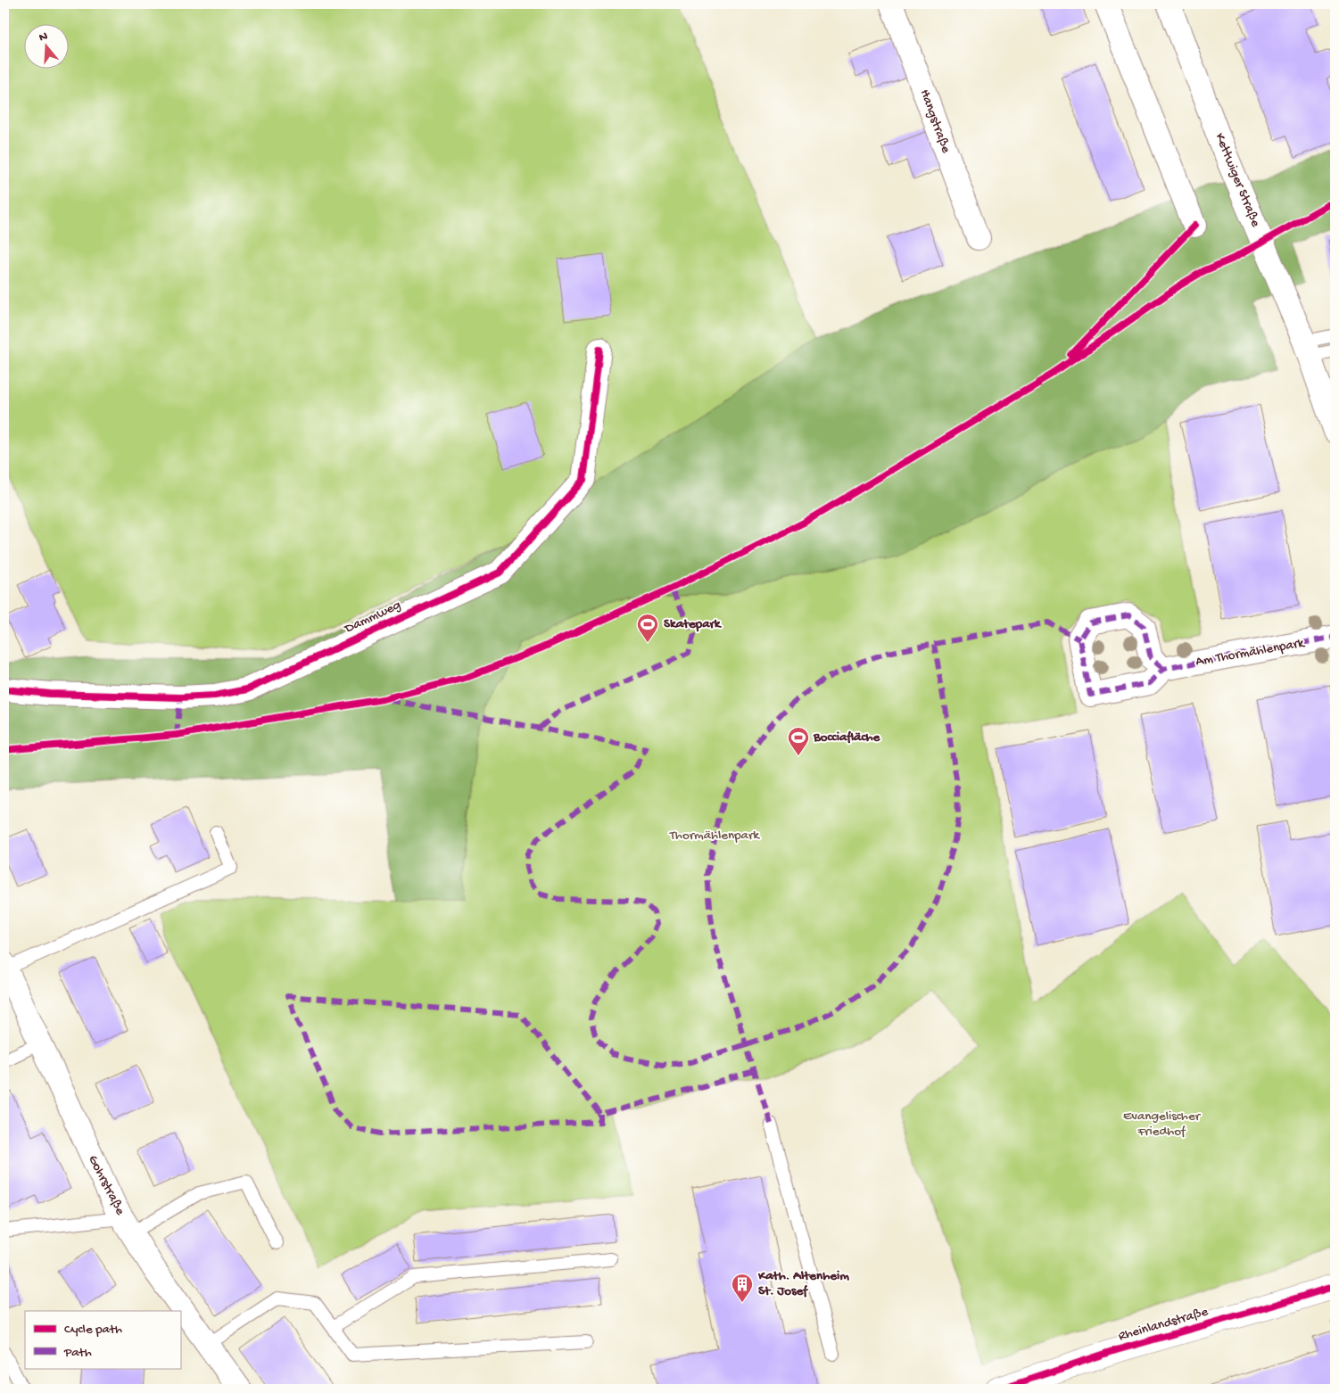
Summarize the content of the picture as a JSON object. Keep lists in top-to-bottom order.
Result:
{
  "streets": {
    "street": [
      "Hangstraße",
      "Kettwiger Straße",
      "Dammweg",
      "Am Thormählenpark",
      "Gohrstraße",
      "Rheinlandstraße"
    ]
  },
  "parks": ["Thormählenpark", "Evangelischer Friedhof"],
  "places": {
    "sports": ["Skatepark", "Bocciafläche"],
    "building": ["Kath. Altenheim St. Josef"]
  },
  "legend": ["Cycle path", "Path"],
  "north": "top"
}
